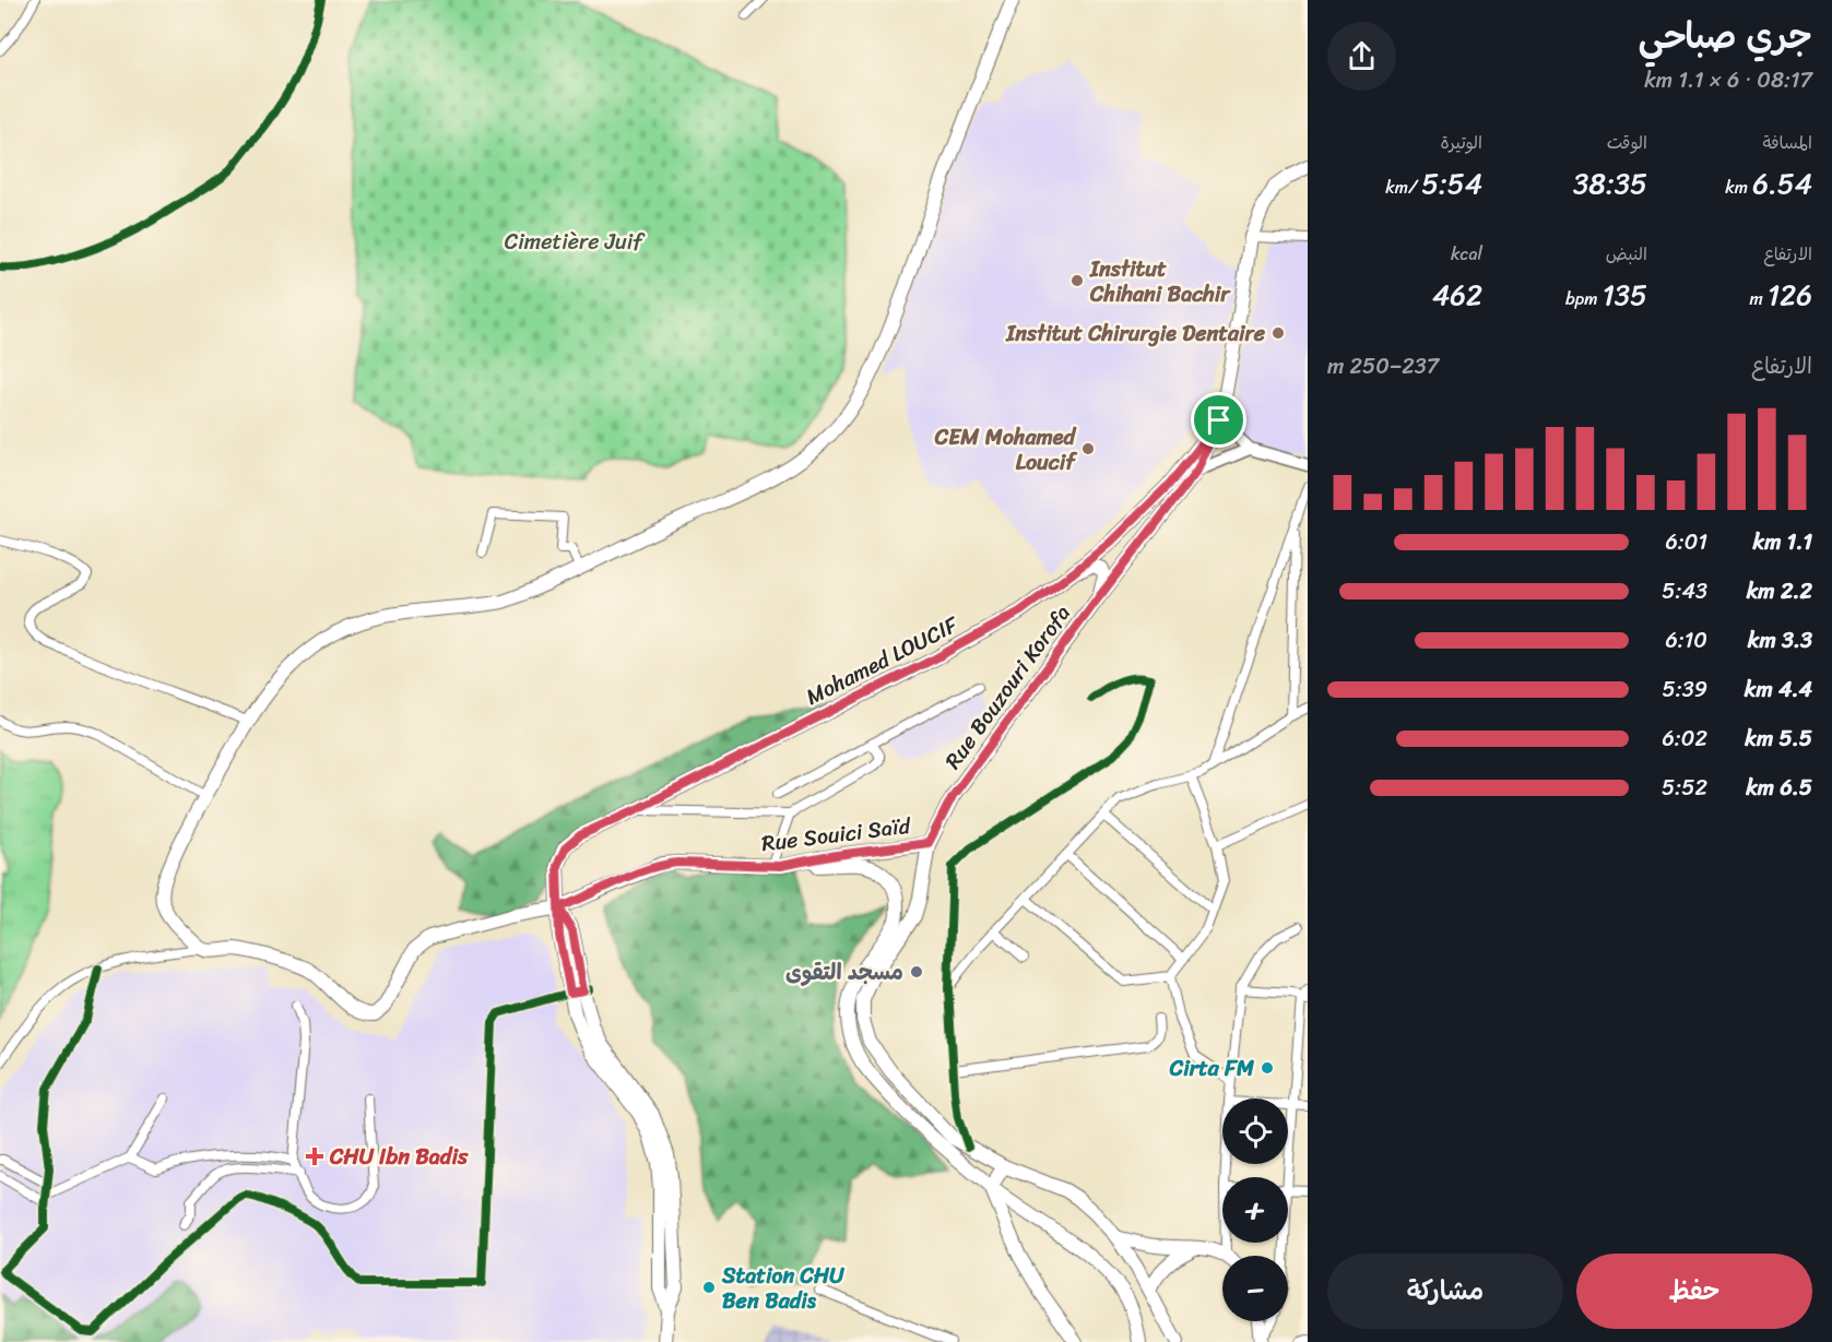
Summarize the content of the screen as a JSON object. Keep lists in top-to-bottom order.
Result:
{
  "streets": {
    "main road": ["Mohamed LOUCIF", "Rue Bouzouri Korofa", "Rue Souici Saïd"]
  },
  "crossings": [
    ["Mohamed LOUCIF", "Rue Bouzouri Korofa"],
    ["Mohamed LOUCIF", "Rue Souici Saïd"],
    ["Rue Bouzouri Korofa", "Rue Souici Saïd"]
  ],
  "parks": ["Cimetière Juif"],
  "places": {
    "other": [
      "Institut Chihani Bachir",
      "Institut Chirurgie Dentaire",
      "CEM Mohamed Loucif",
      "مسجد التقوى",
      "Cirta FM",
      "Station CHU Ben Badis"
    ],
    "health": ["CHU Ibn Badis"]
  },
  "page": {
    "heading": ["جري صباحي", "08:17 · 6 × 1.1 km"],
    "stats": [
      ["المسافة", "6.54 km"],
      ["الوقت", "38:35"],
      ["الوتيرة", "5:54 /km"],
      ["الارتفاع", "126 m"],
      ["النبض", "135 bpm"],
      ["kcal", "462"]
    ],
    "chart": ["الارتفاع", "237–250 m"],
    "list": [
      {
        "name": "1.1 km",
        "note": "6:01"
      },
      {
        "name": "2.2 km",
        "note": "5:43"
      },
      {
        "name": "3.3 km",
        "note": "6:10"
      },
      {
        "name": "4.4 km",
        "note": "5:39"
      },
      {
        "name": "5.5 km",
        "note": "6:02"
      },
      {
        "name": "6.5 km",
        "note": "5:52"
      }
    ],
    "map_buttons": ["+", "−"],
    "buttons": ["حفظ", "مشاركة"]
  }
}
